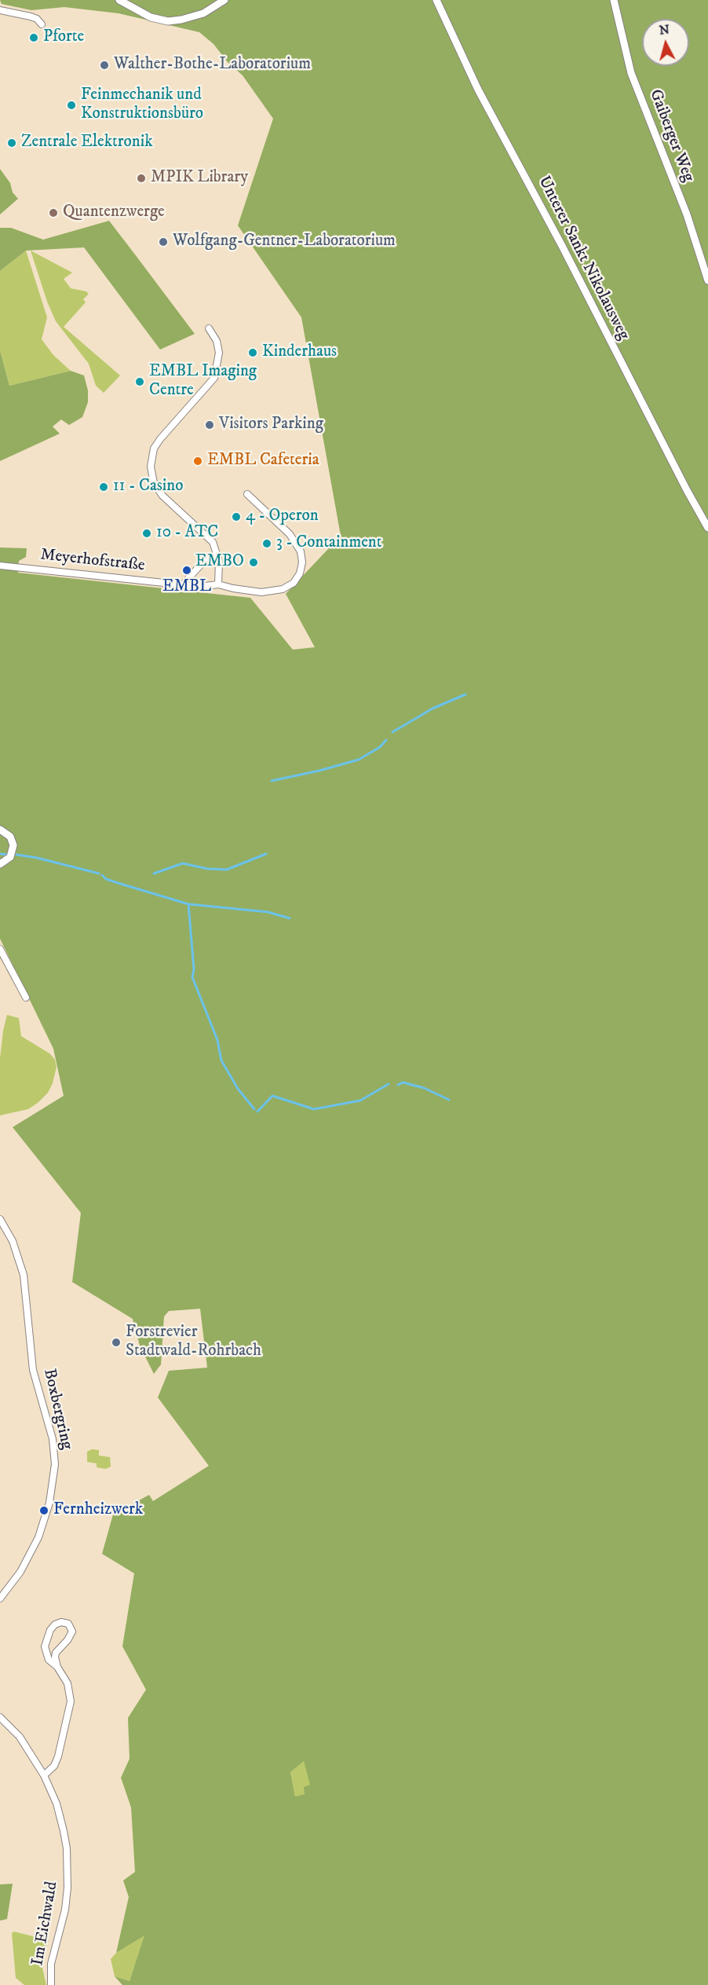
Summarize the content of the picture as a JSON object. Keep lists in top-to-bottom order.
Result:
{
  "streets": {
    "street": [
      "Gaiberger Weg",
      "Unterer Sankt Nikolausweg",
      "Meyerhofstraße",
      "Boxbergring",
      "Im Eichwald"
    ]
  },
  "places": [
    "Pforte",
    "Walther-Bothe-Laboratorium",
    "Feinmechanik und Konstruktionsbüro",
    "Zentrale Elektronik",
    "MPIK Library",
    "Quantenzwerge",
    "Wolfgang-Gentner-Laboratorium",
    "Kinderhaus",
    "EMBL Imaging Centre",
    "Visitors Parking",
    "EMBL Cafeteria",
    "11 - Casino",
    "4 - Operon",
    "10 - ATC",
    "3 - Containment",
    "EMBO",
    "EMBL",
    "Forstrevier Stadtwald-Rohrbach",
    "Fernheizwerk"
  ],
  "north": "top"
}
